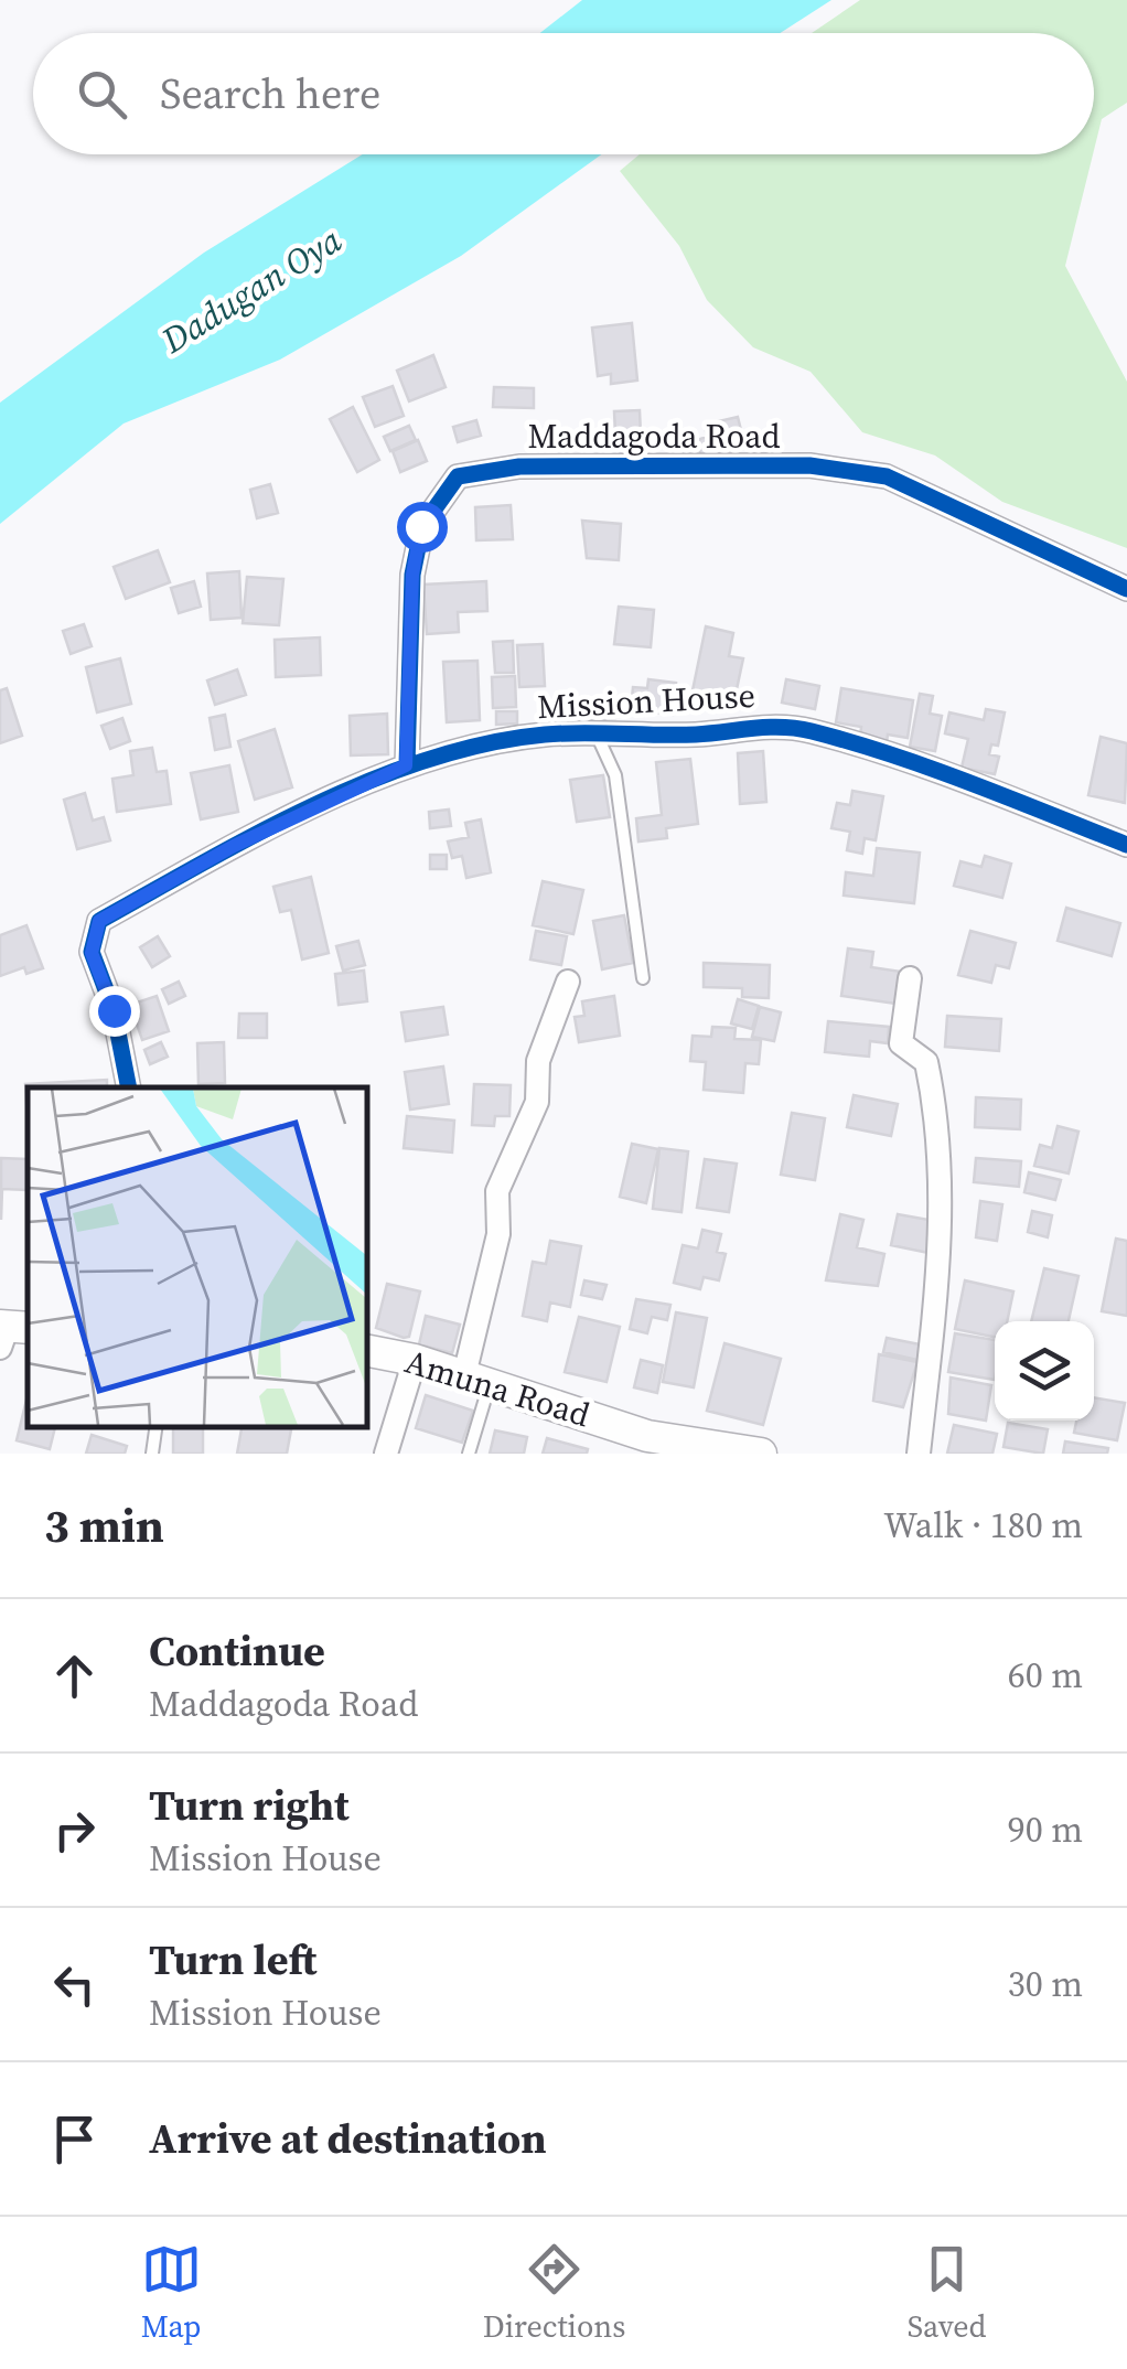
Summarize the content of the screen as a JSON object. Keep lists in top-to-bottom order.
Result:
{
  "streets": {
    "street": ["Maddagoda Road", "Mission House", "Amuna Road"]
  },
  "crossings": [
    ["Maddagoda Road", "Mission House"]
  ],
  "water": ["Dadugan Oya"],
  "page": {
    "search": "Search here",
    "heading": ["3 min", "Walk · 180 m"],
    "list": [
      ["Continue", "Maddagoda Road", "60 m"],
      ["Turn right", "Mission House", "90 m"],
      ["Turn left", "Mission House", "30 m"],
      "Arrive at destination"
    ],
    "nav": ["Map", "Directions", "Saved"]
  }
}
